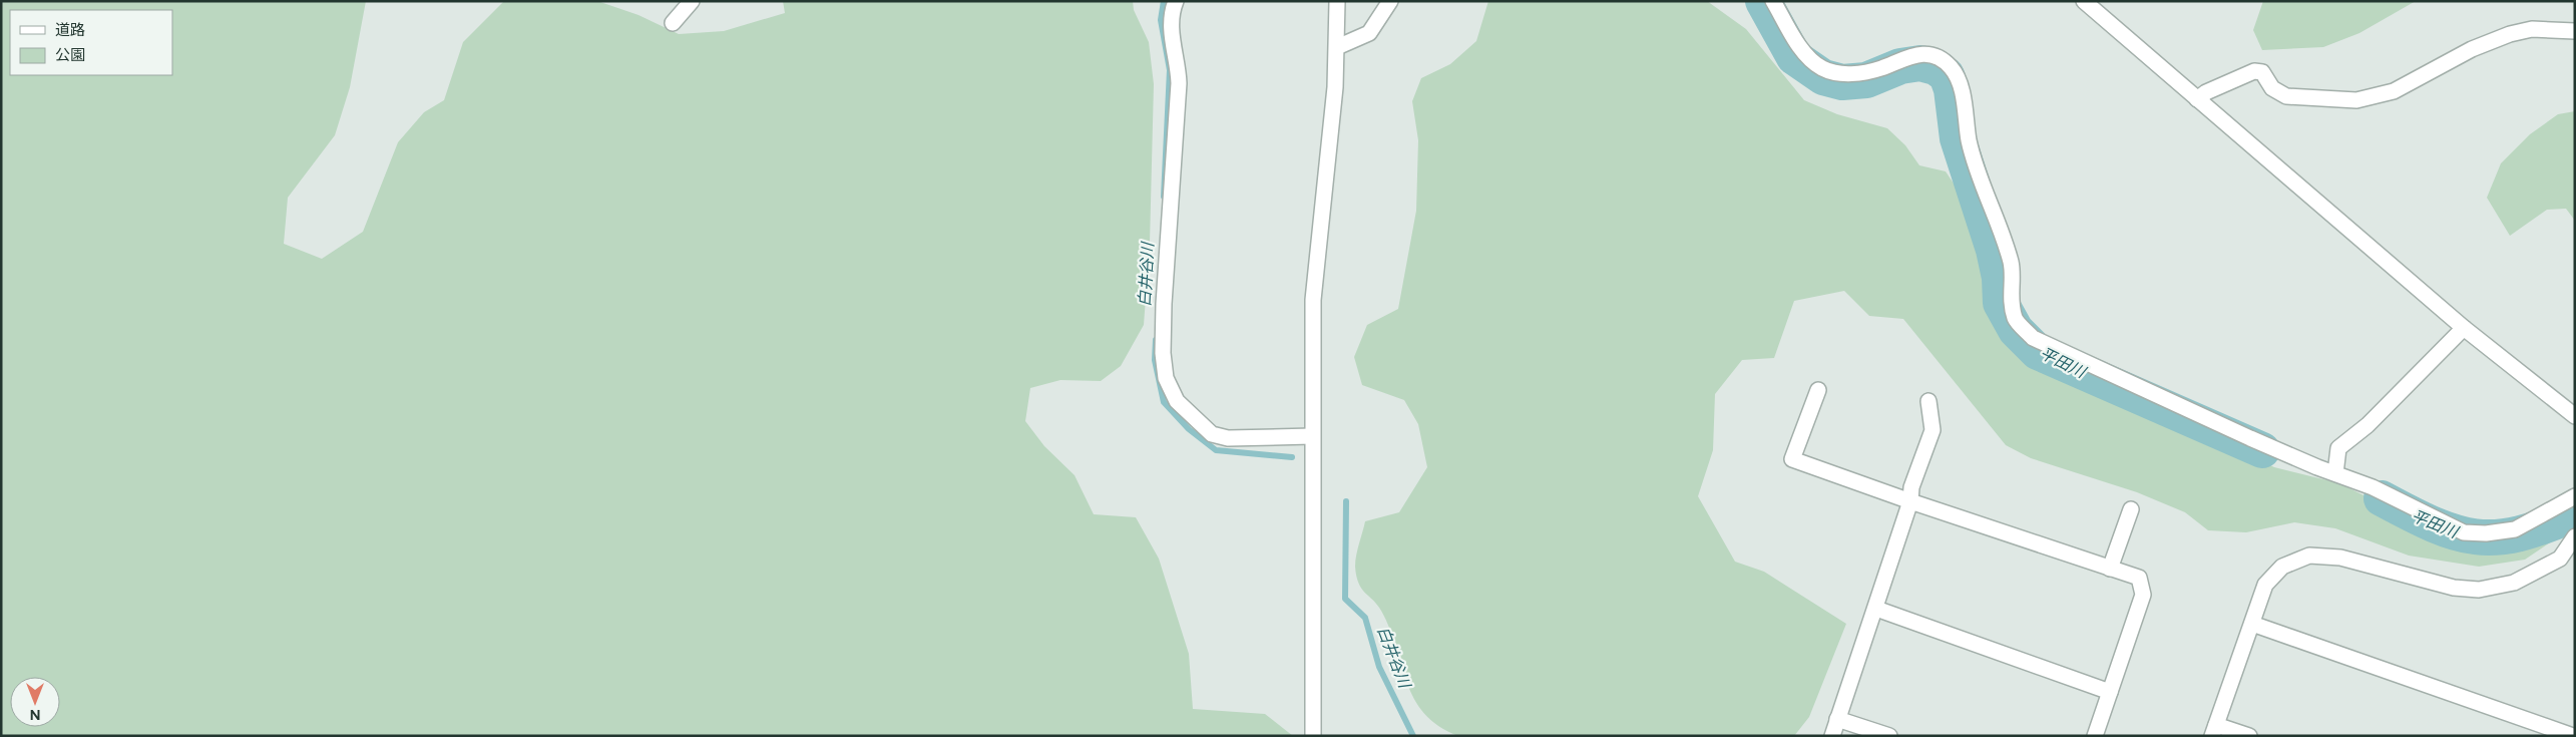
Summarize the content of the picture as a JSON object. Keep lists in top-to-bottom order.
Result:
{
  "water": ["白井谷川", "平田川"],
  "legend": ["道路", "公園"],
  "north": "bottom"
}
